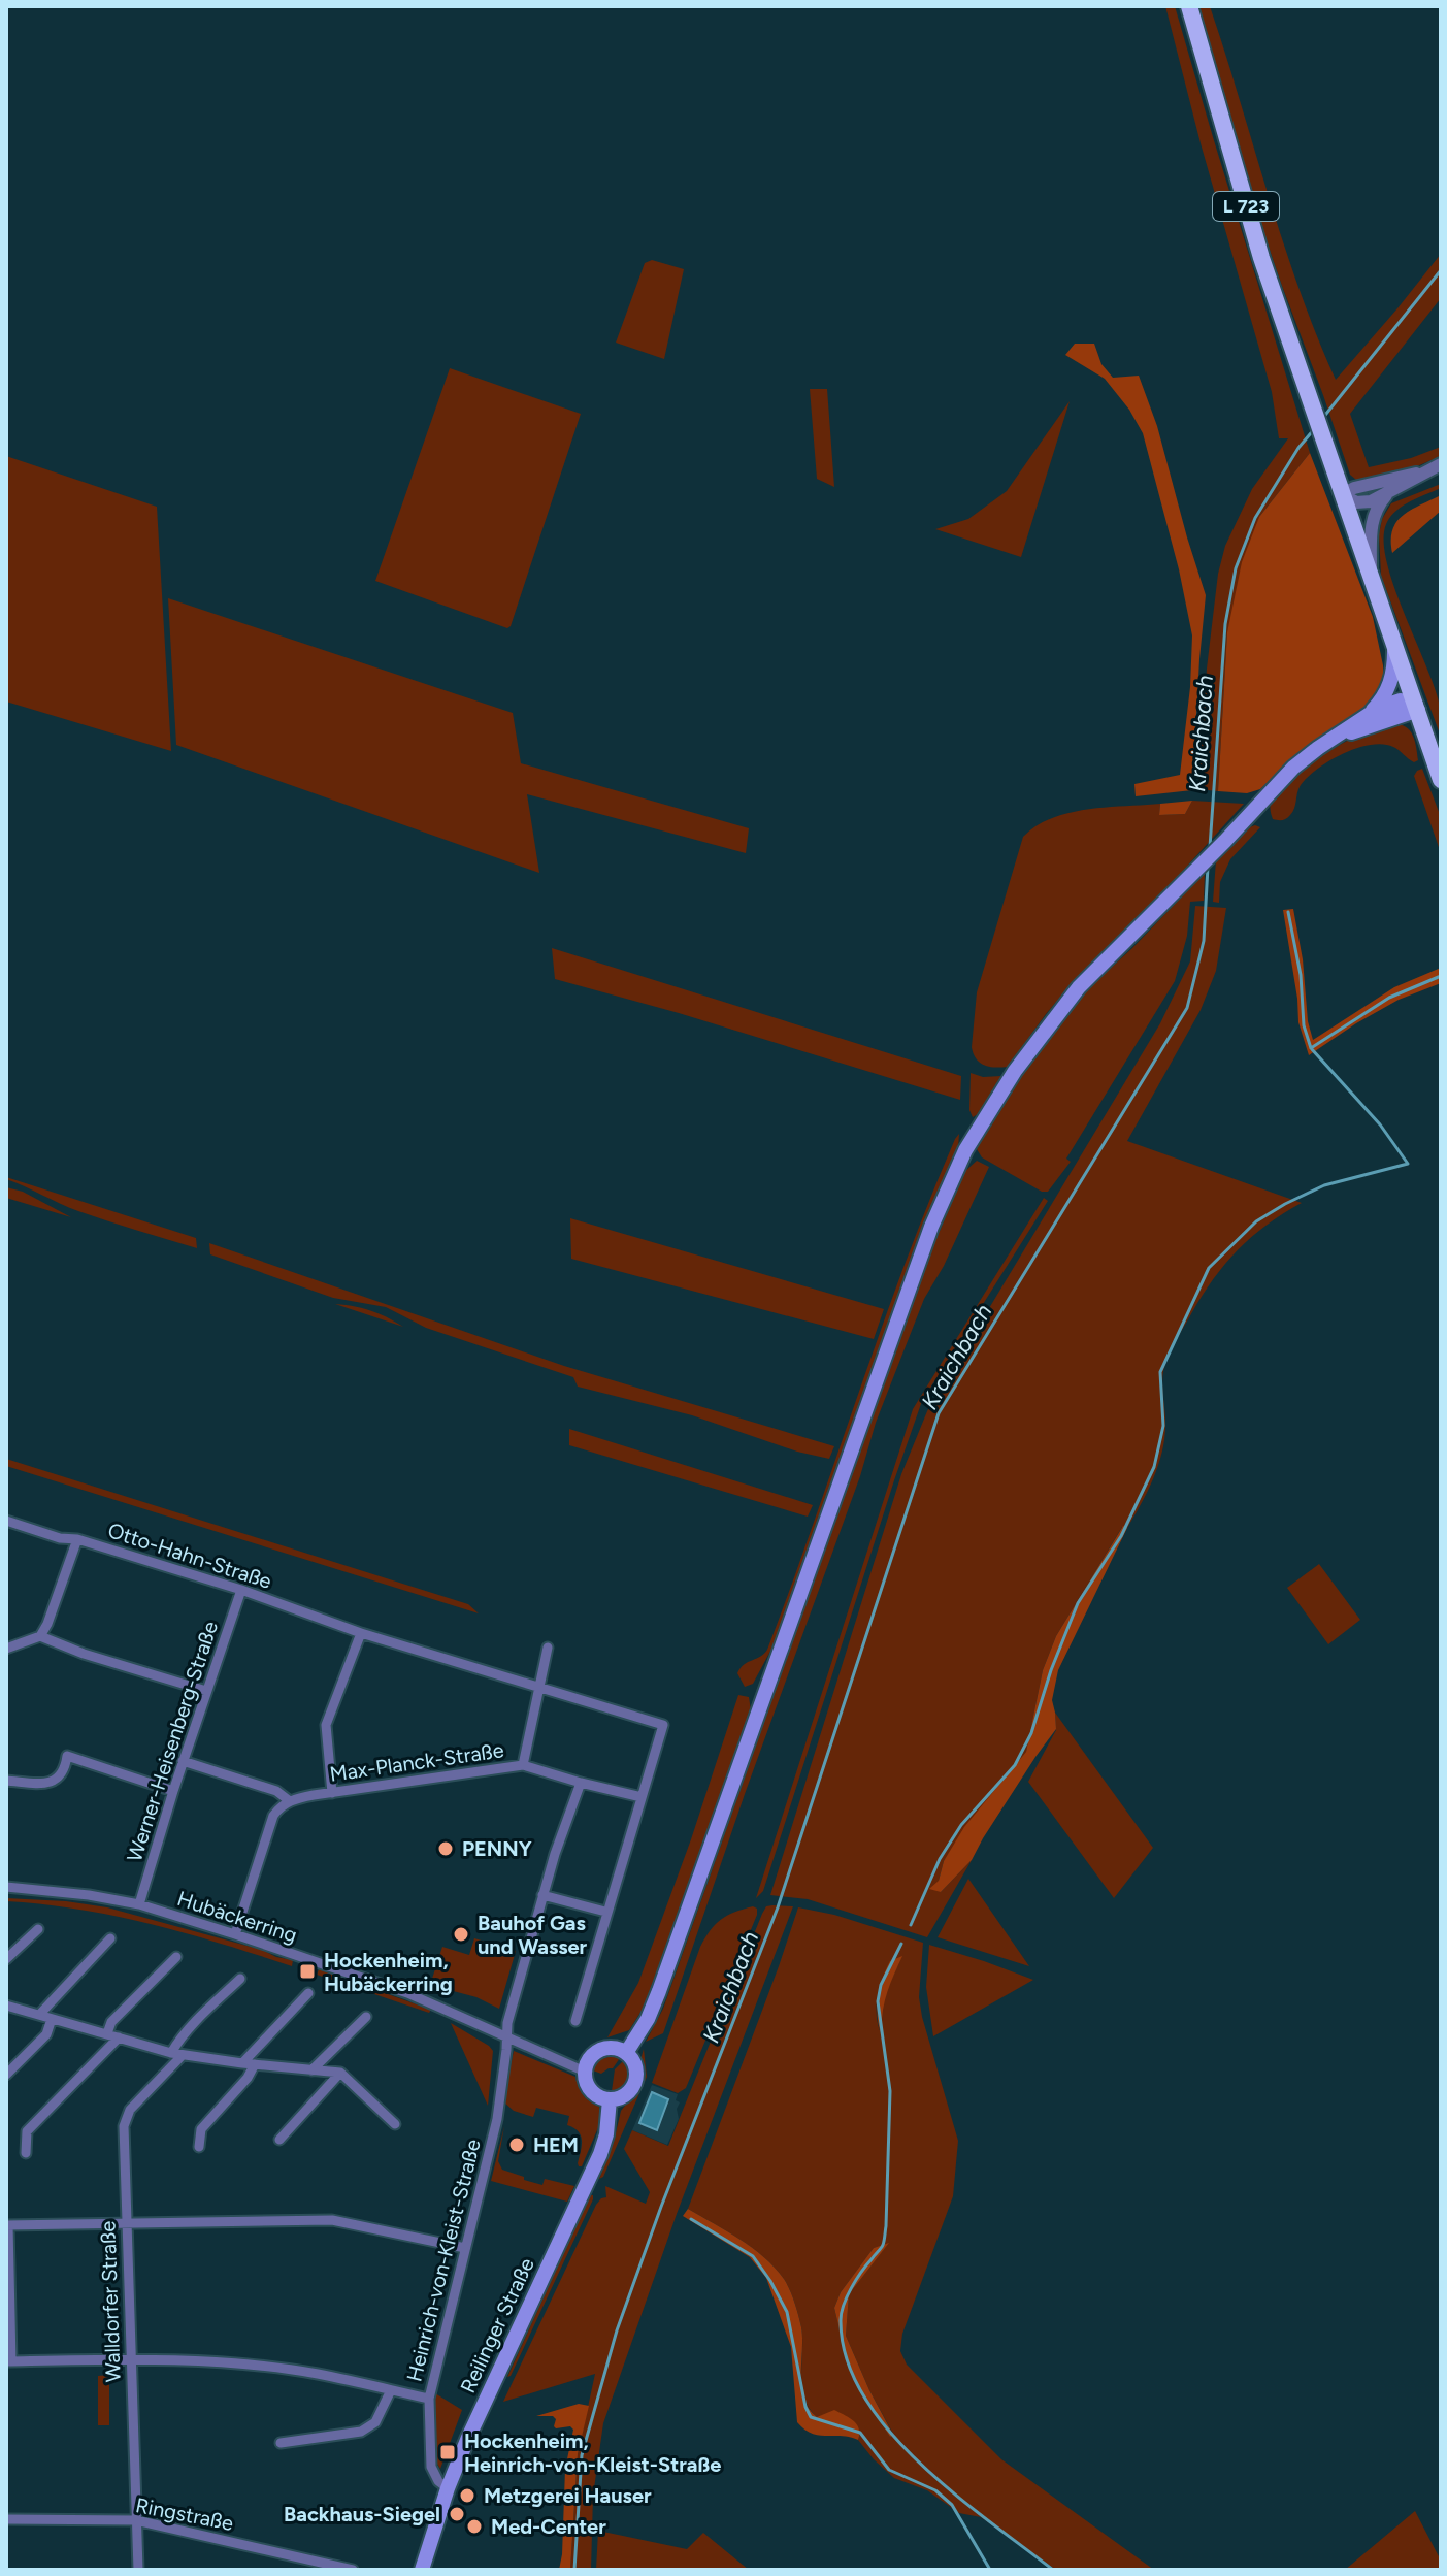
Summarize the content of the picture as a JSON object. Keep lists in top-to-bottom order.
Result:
{
  "streets": {
    "main road": ["L 723", "Reilinger Straße"],
    "street": [
      "Otto-Hahn-Straße",
      "Werner-Heisenberg-Straße",
      "Max-Planck-Straße",
      "Hubäckerring",
      "Heinrich-von-Kleist-Straße",
      "Walldorfer Straße",
      "Ringstraße"
    ]
  },
  "crossings": [
    ["Otto-Hahn-Straße", "Werner-Heisenberg-Straße"],
    ["Otto-Hahn-Straße", "Max-Planck-Straße"],
    ["Werner-Heisenberg-Straße", "Hubäckerring"],
    ["Hubäckerring", "Heinrich-von-Kleist-Straße"],
    ["Hubäckerring", "Reilinger Straße"],
    ["Heinrich-von-Kleist-Straße", "Reilinger Straße"],
    ["Walldorfer Straße", "Ringstraße"]
  ],
  "water": ["Kraichbach"],
  "places": {
    "other": [
      "PENNY",
      "Bauhof Gas und Wasser",
      "HEM",
      "Metzgerei Hauser",
      "Backhaus-Siegel",
      "Med-Center"
    ],
    "transit": ["Hockenheim, Hubäckerring", "Hockenheim, Heinrich-von-Kleist-Straße"]
  }
}
